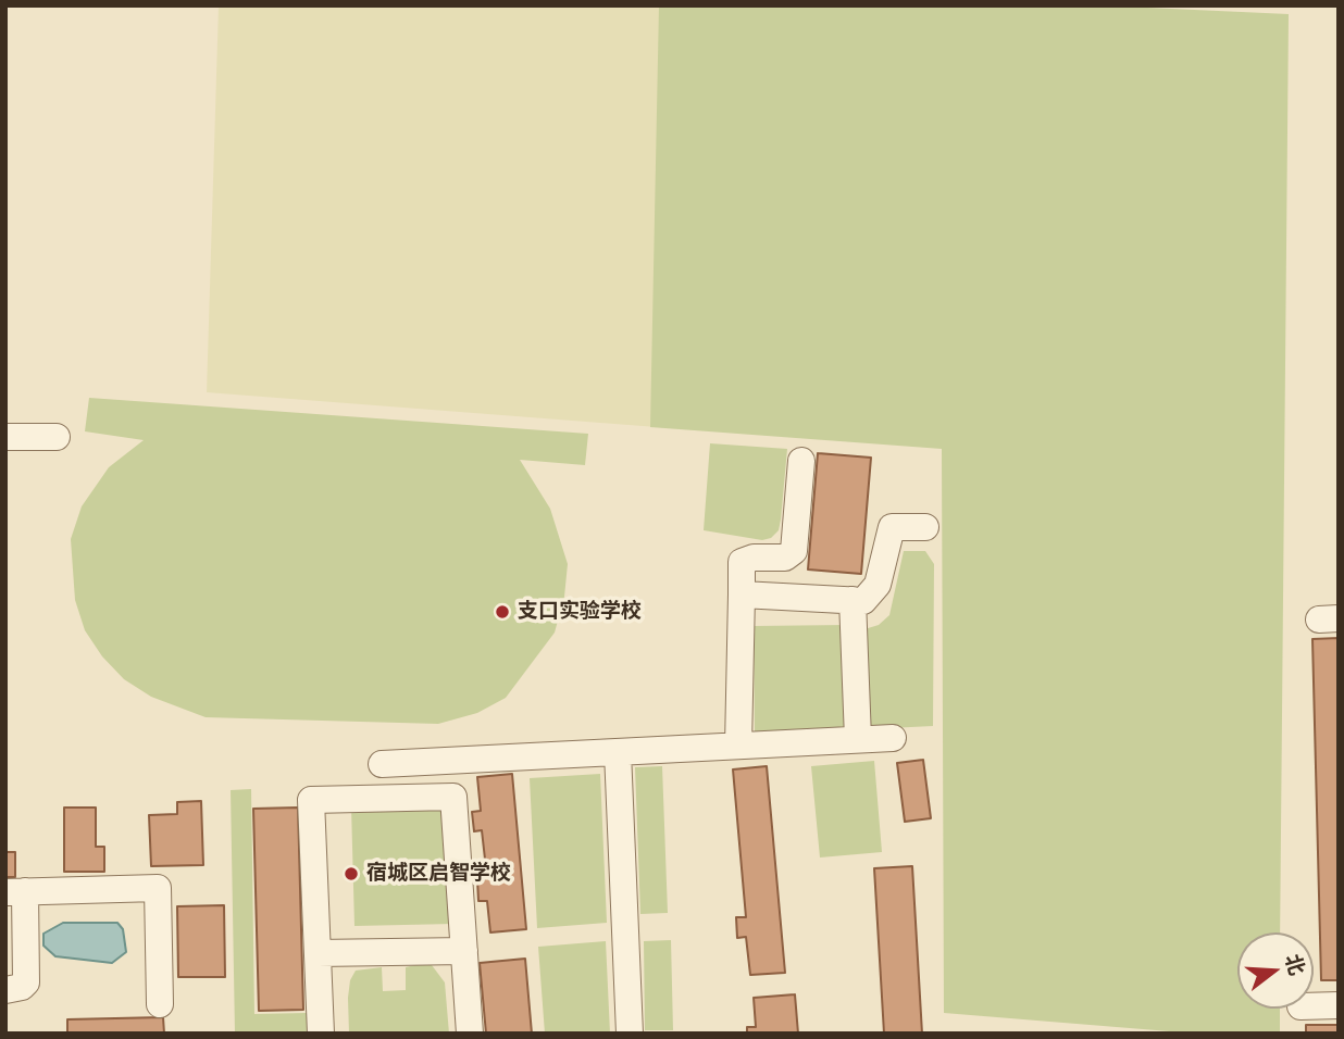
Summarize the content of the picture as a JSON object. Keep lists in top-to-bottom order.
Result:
{
  "places": ["支口实验学校", "宿城区启智学校"],
  "north": "right"
}
